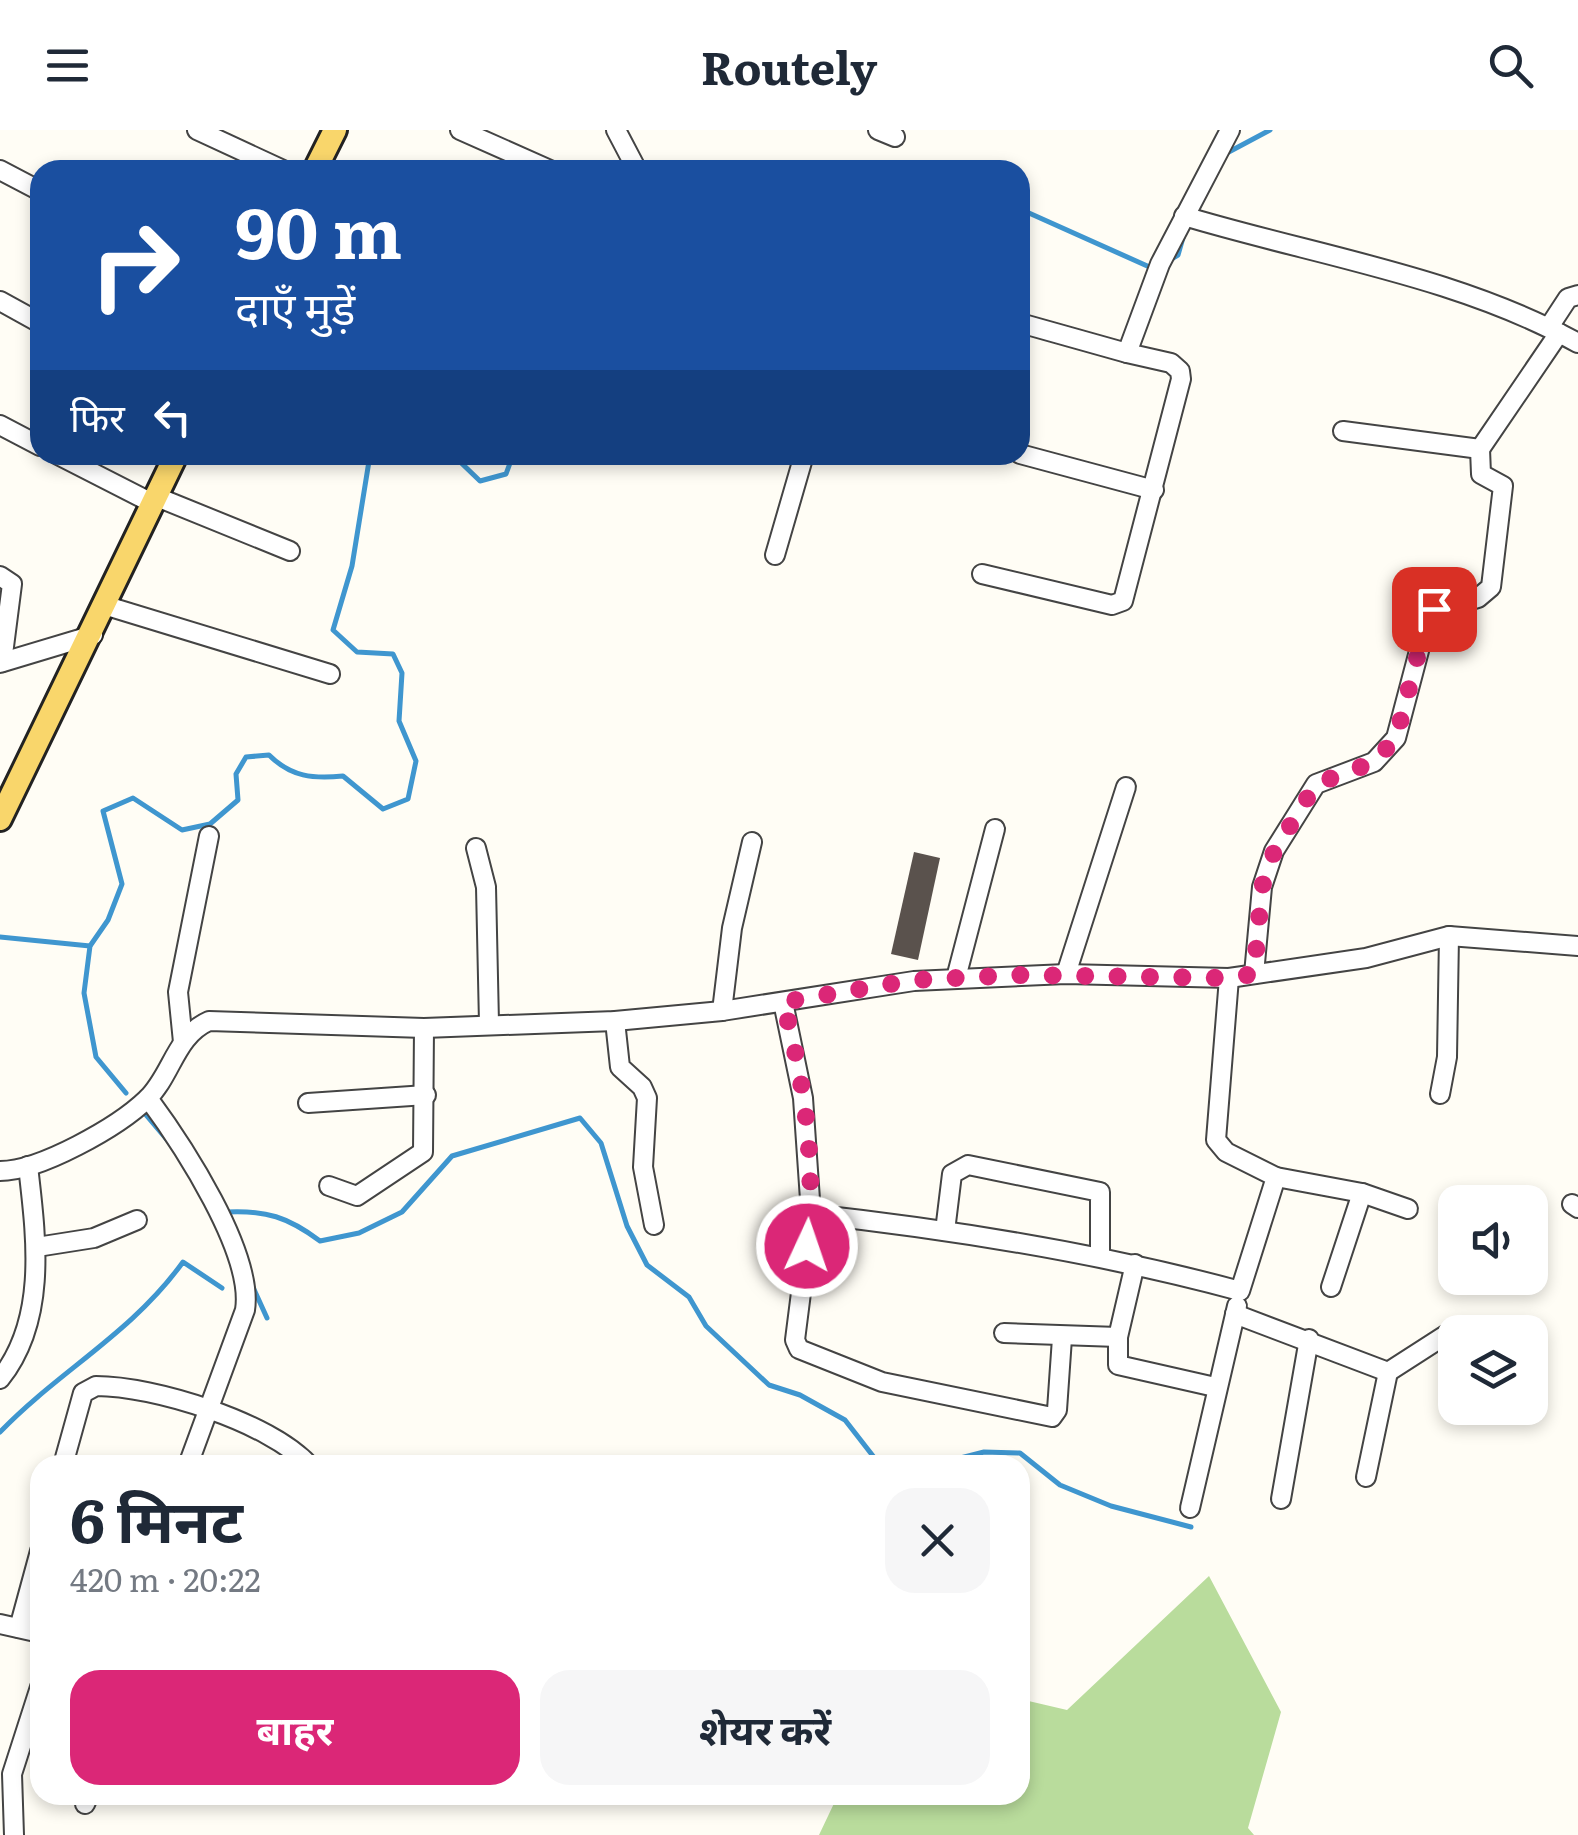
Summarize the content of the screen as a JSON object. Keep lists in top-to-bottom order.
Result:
{
  "page": {
    "header": "Routely",
    "turn": ["90 m", "दाएँ मुड़ें"],
    "then": "फिर",
    "heading": ["6 मिनट", "420 m · 20:22"],
    "buttons": ["बाहर", "शेयर करें"]
  }
}
